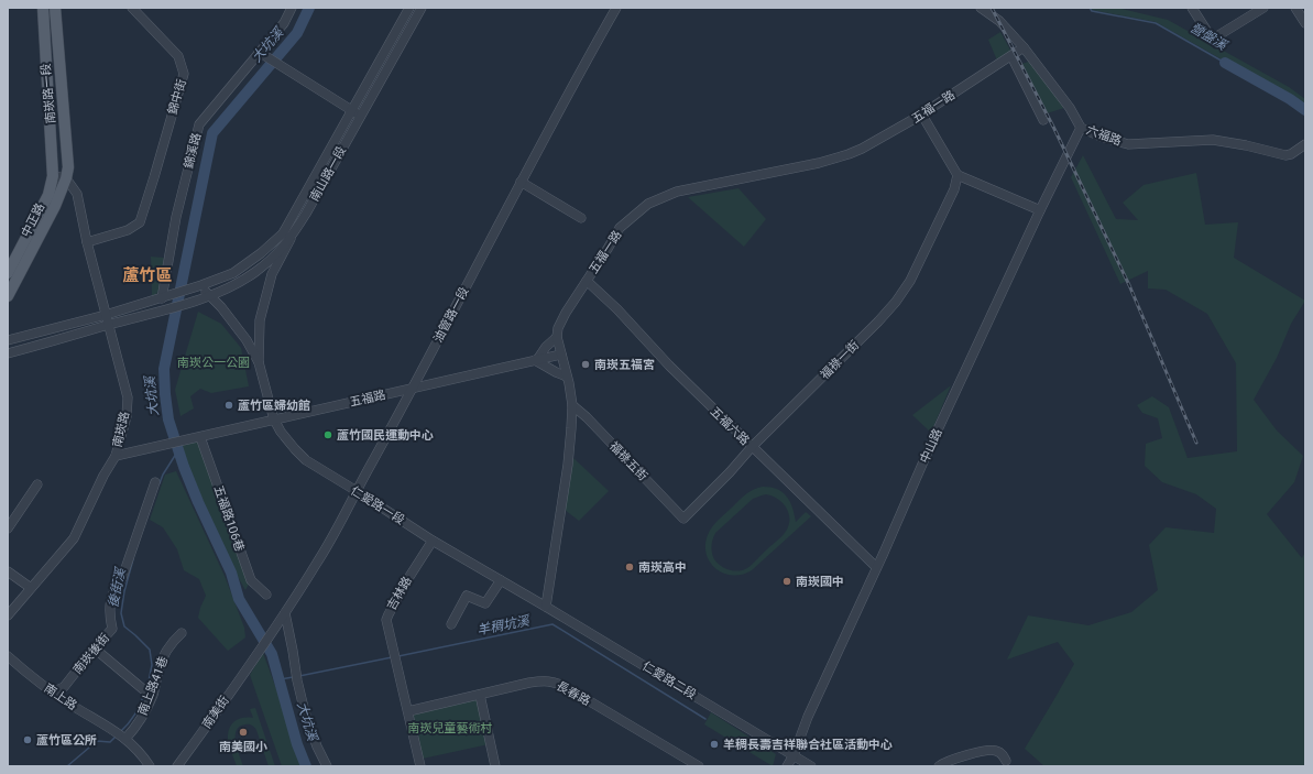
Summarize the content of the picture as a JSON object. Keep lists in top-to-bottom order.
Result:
{
  "streets": {
    "main road": ["南崁路一段", "中正路"],
    "street": [
      "錦中街",
      "五福一路",
      "六福路",
      "錦溪路",
      "南山路一段",
      "油管路一段",
      "福祿一街",
      "五福路",
      "五福六路",
      "南崁路",
      "中山路",
      "福祿五街",
      "仁愛路一段",
      "五福路106巷",
      "吉林路",
      "南崁後街",
      "仁愛路二段",
      "南上路41巷",
      "長春路",
      "南上路",
      "南美街"
    ]
  },
  "crossings": [
    ["南崁路一段", "中正路"],
    ["南崁路一段", "南崁路"],
    ["錦中街", "南崁路"],
    ["五福一路", "六福路"],
    ["五福一路", "五福六路"],
    ["六福路", "中山路"],
    ["錦溪路", "南山路一段"],
    ["南山路一段", "南崁路"],
    ["南山路一段", "仁愛路一段"],
    ["中正路", "南崁路"],
    ["油管路一段", "五福路"],
    ["油管路一段", "仁愛路一段"],
    ["油管路一段", "南美街"],
    ["福祿一街", "五福六路"],
    ["福祿一街", "福祿五街"],
    ["五福路", "南崁路"],
    ["五福路", "仁愛路一段"],
    ["五福路", "五福路106巷"],
    ["五福六路", "中山路"],
    ["中山路", "仁愛路二段"],
    ["仁愛路一段", "吉林路"],
    ["仁愛路一段", "仁愛路二段"],
    ["吉林路", "長春路"],
    ["南崁後街", "南上路"],
    ["南上路41巷", "南上路"]
  ],
  "districts": ["蘆竹區"],
  "water": [
    "營盤溪",
    "大坑溪",
    "後街溪",
    "羊稠坑溪"
  ],
  "parks": ["南崁公一公園", "南崁兒童藝術村"],
  "places": [
    "南崁五福宮",
    "蘆竹區婦幼館",
    "蘆竹國民運動中心",
    "南崁高中",
    "南崁國中",
    "南美國小",
    "蘆竹區公所",
    "羊稠長壽吉祥聯合社區活動中心"
  ]
}
